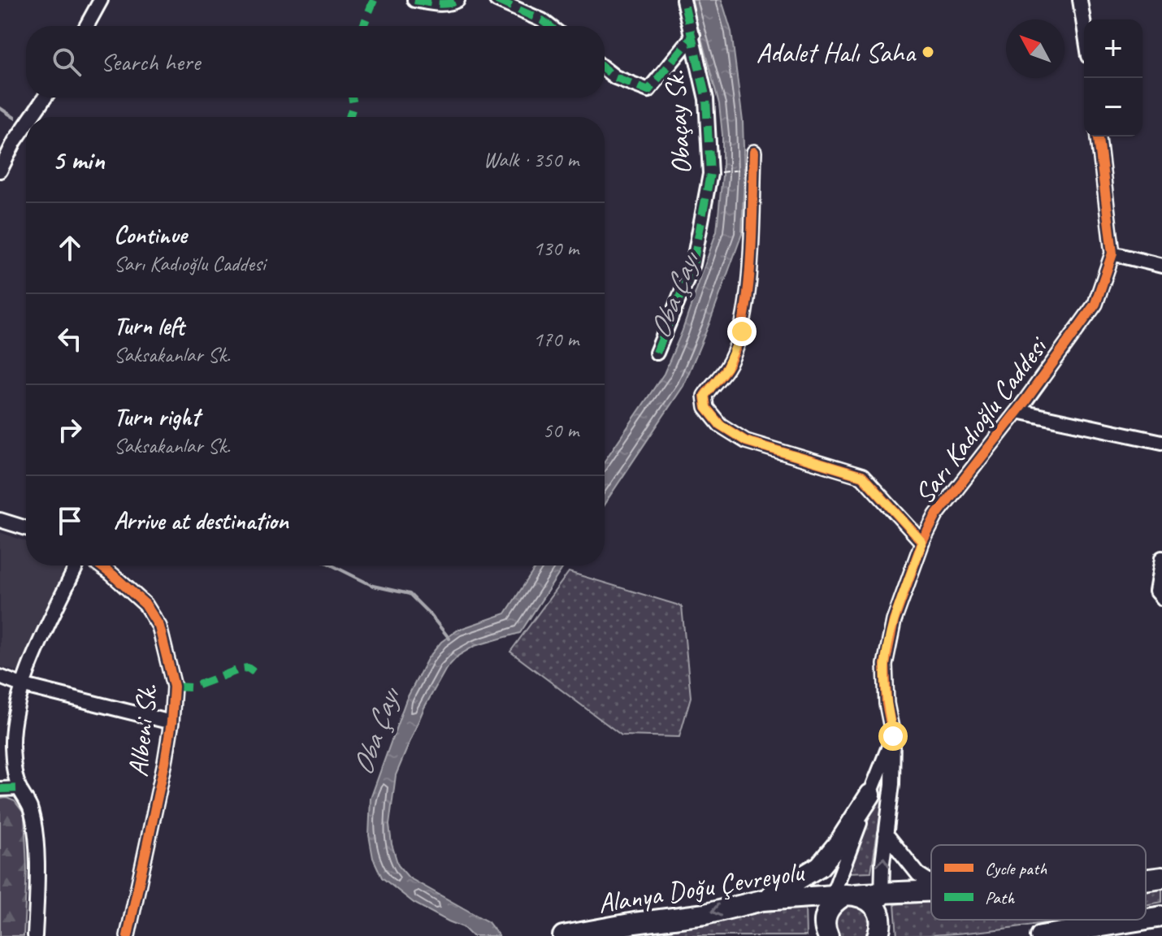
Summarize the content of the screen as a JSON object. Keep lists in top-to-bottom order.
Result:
{
  "streets": {
    "highway": ["Alanya Doğu Çevreyolu"],
    "street": ["Obaçay Sk.", "Sarı Kadıoğlu Caddesi", "Albeni Sk."]
  },
  "crossings": [
    ["Sarı Kadıoğlu Caddesi", "Alanya Doğu Çevreyolu"]
  ],
  "one_way": ["Alanya Doğu Çevreyolu"],
  "water": ["Oba Çayı"],
  "places": ["Adalet Halı Saha"],
  "legend": ["Cycle path", "Path"],
  "north": "top left",
  "page": {
    "map_buttons": ["+", "−"],
    "search": "Search here",
    "heading": ["5 min", "Walk · 350 m"],
    "list": [
      ["Continue", "Sarı Kadıoğlu Caddesi", "130 m"],
      ["Turn left", "Saksakanlar Sk.", "170 m"],
      ["Turn right", "Saksakanlar Sk.", "50 m"],
      "Arrive at destination"
    ]
  }
}
